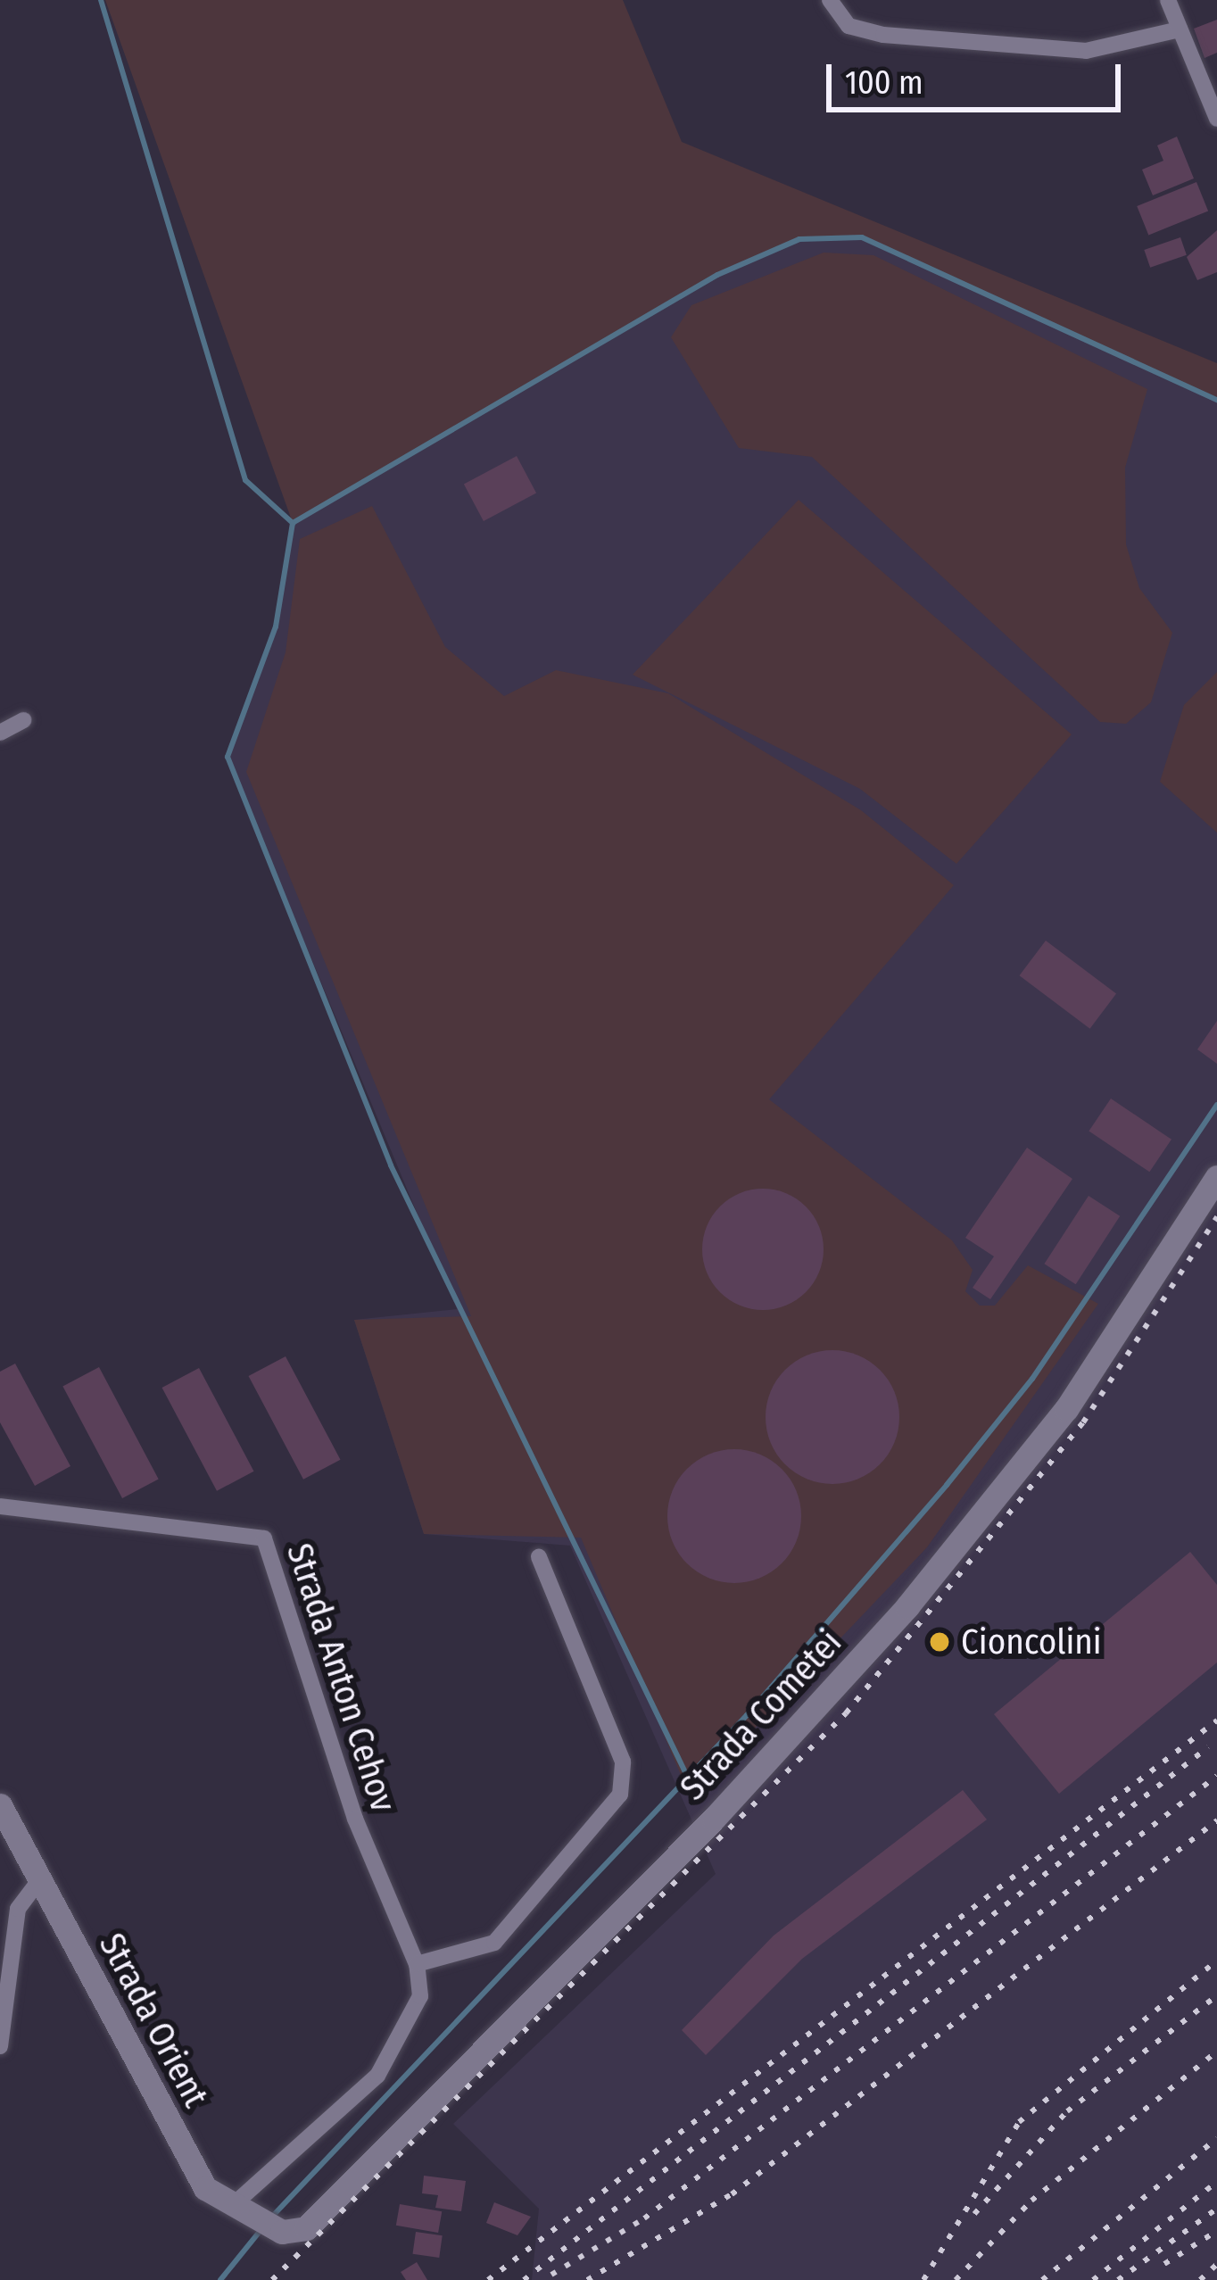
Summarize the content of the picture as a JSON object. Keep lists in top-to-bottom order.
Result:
{
  "streets": {
    "street": ["Strada Anton Cehov", "Strada Cometei", "Strada Orient"]
  },
  "crossings": [
    ["Strada Cometei", "Strada Orient"]
  ],
  "places": ["Cioncolini"],
  "scale_bar": "100 m"
}
